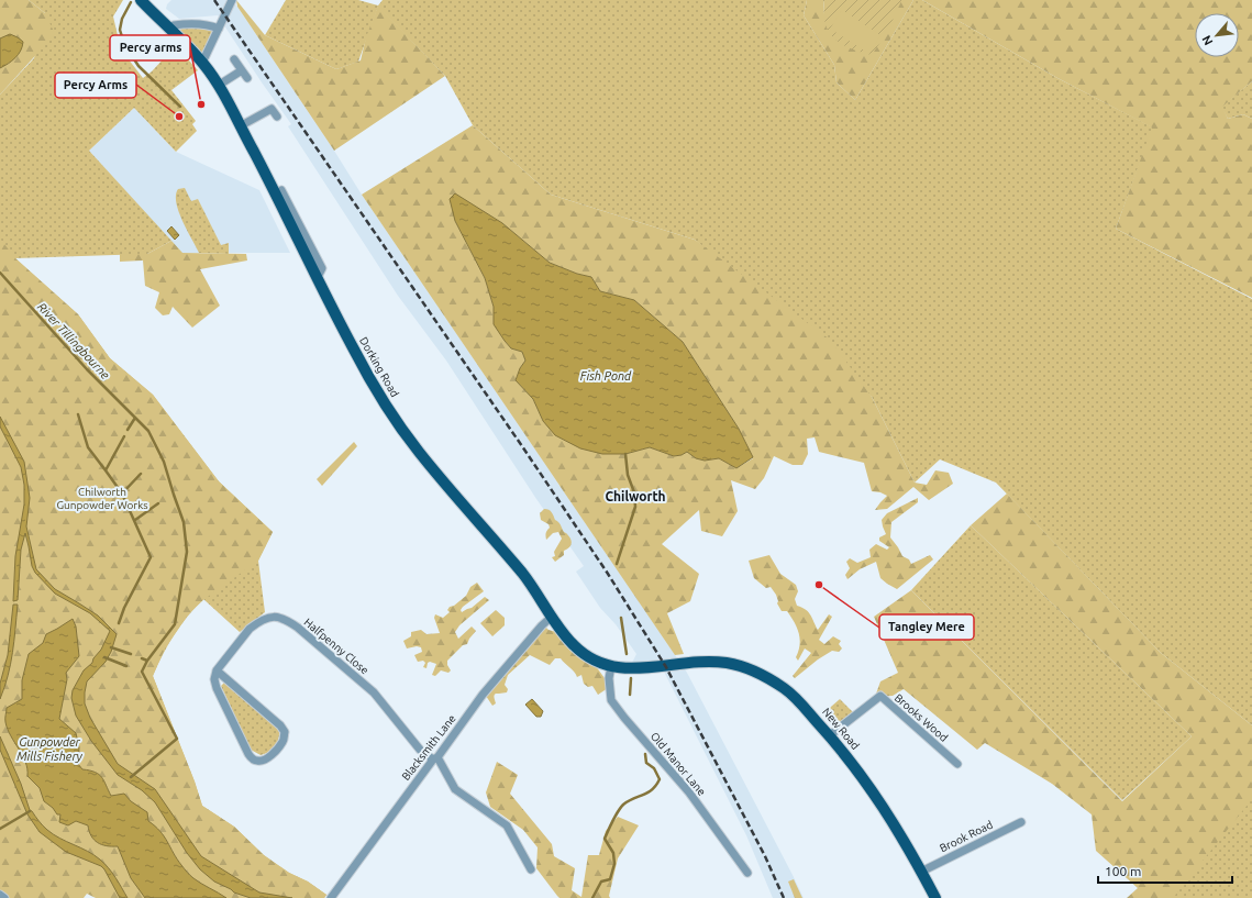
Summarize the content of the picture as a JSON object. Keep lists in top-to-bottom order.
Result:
{
  "streets": {
    "main road": ["Dorking Road", "New Road"],
    "street": [
      "Halfpenny Close",
      "Brooks Wood",
      "Blacksmith Lane",
      "Old Manor Lane",
      "Brook Road"
    ]
  },
  "crossings": [
    ["Dorking Road", "New Road"],
    ["Dorking Road", "Blacksmith Lane"],
    ["Dorking Road", "Old Manor Lane"],
    ["Halfpenny Close", "Blacksmith Lane"],
    ["Brooks Wood", "New Road"],
    ["New Road", "Brook Road"]
  ],
  "districts": ["Chilworth"],
  "water": ["River Tillingbourne", "Fish Pond", "Gunpowder Mills Fishery"],
  "parks": ["Chilworth Gunpowder Works"],
  "places": ["Percy arms", "Percy Arms", "Tangley Mere"],
  "scale_bar": "100 m",
  "north": "bottom left"
}
